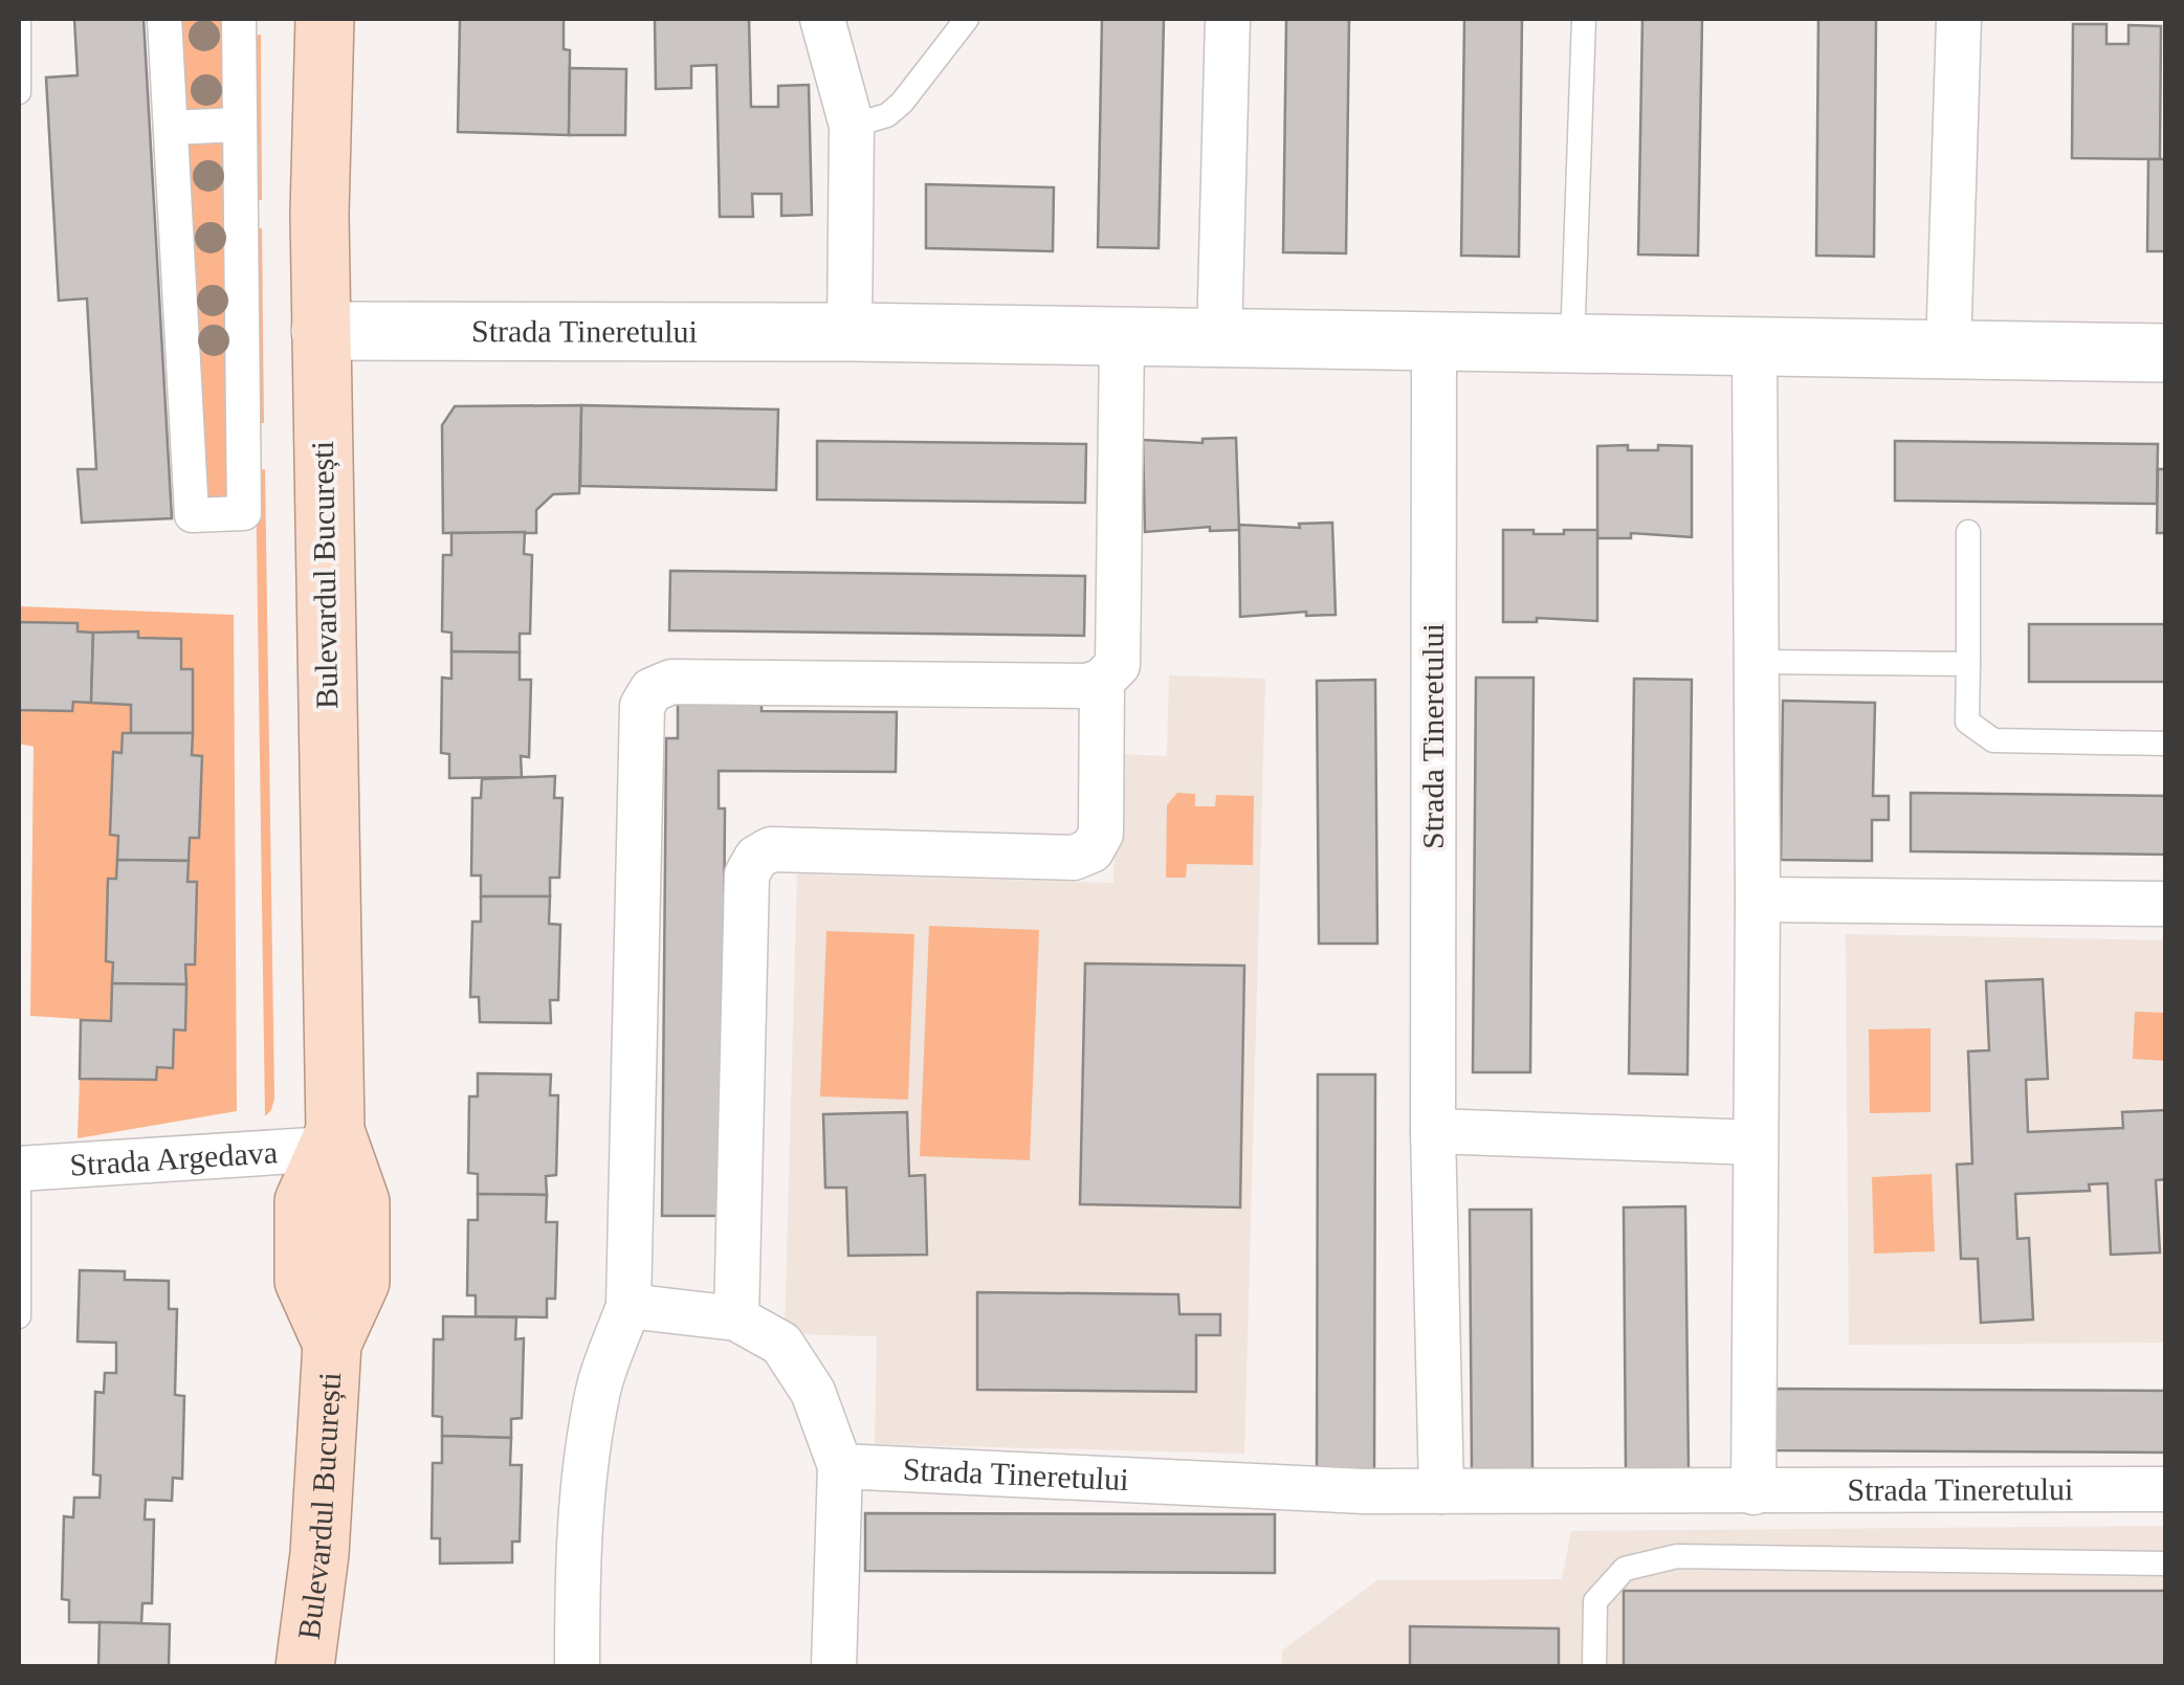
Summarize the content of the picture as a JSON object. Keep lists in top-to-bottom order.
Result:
{
  "streets": {
    "main road": ["Bulevardul București"],
    "street": ["Strada Tineretului", "Strada Argedava"]
  },
  "crossings": [
    ["Strada Tineretului", "Bulevardul București"],
    ["Bulevardul București", "Strada Argedava"]
  ]
}
